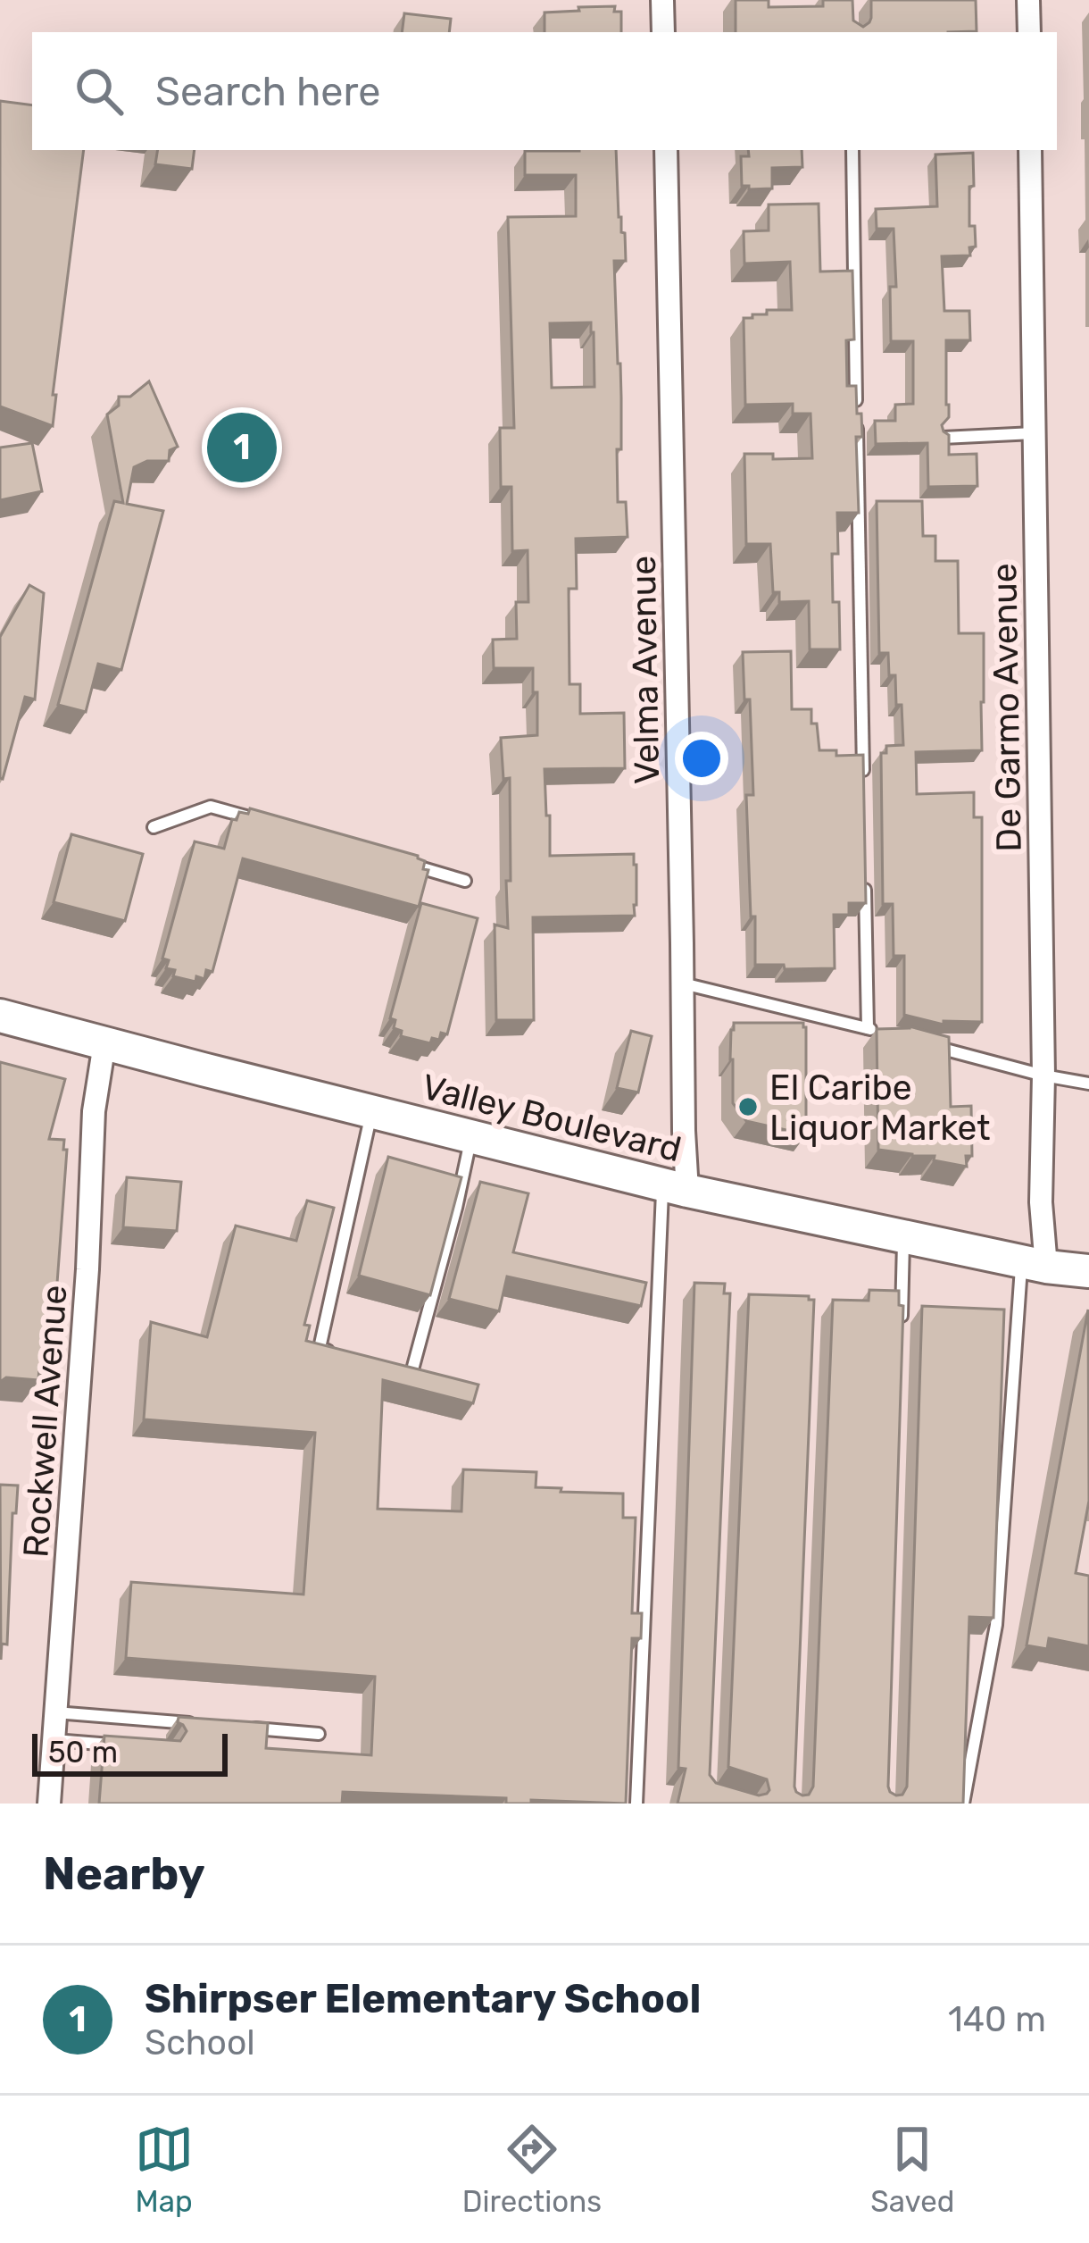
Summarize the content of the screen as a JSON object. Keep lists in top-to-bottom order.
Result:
{
  "streets": {
    "main road": ["Valley Boulevard"],
    "street": ["Velma Avenue", "De Garmo Avenue", "Rockwell Avenue"]
  },
  "crossings": [
    ["Velma Avenue", "Valley Boulevard"],
    ["De Garmo Avenue", "Valley Boulevard"],
    ["Valley Boulevard", "Rockwell Avenue"]
  ],
  "places": ["El Caribe Liquor Market"],
  "scale_bar": "50 m",
  "page": {
    "search": "Search here",
    "pins": "1",
    "scale": "50 m",
    "heading": "Nearby",
    "list": [
      {
        "mark": "1",
        "name": "Shirpser Elementary School",
        "note": "School",
        "value": "140 m"
      }
    ],
    "nav": ["Map", "Directions", "Saved"]
  }
}
